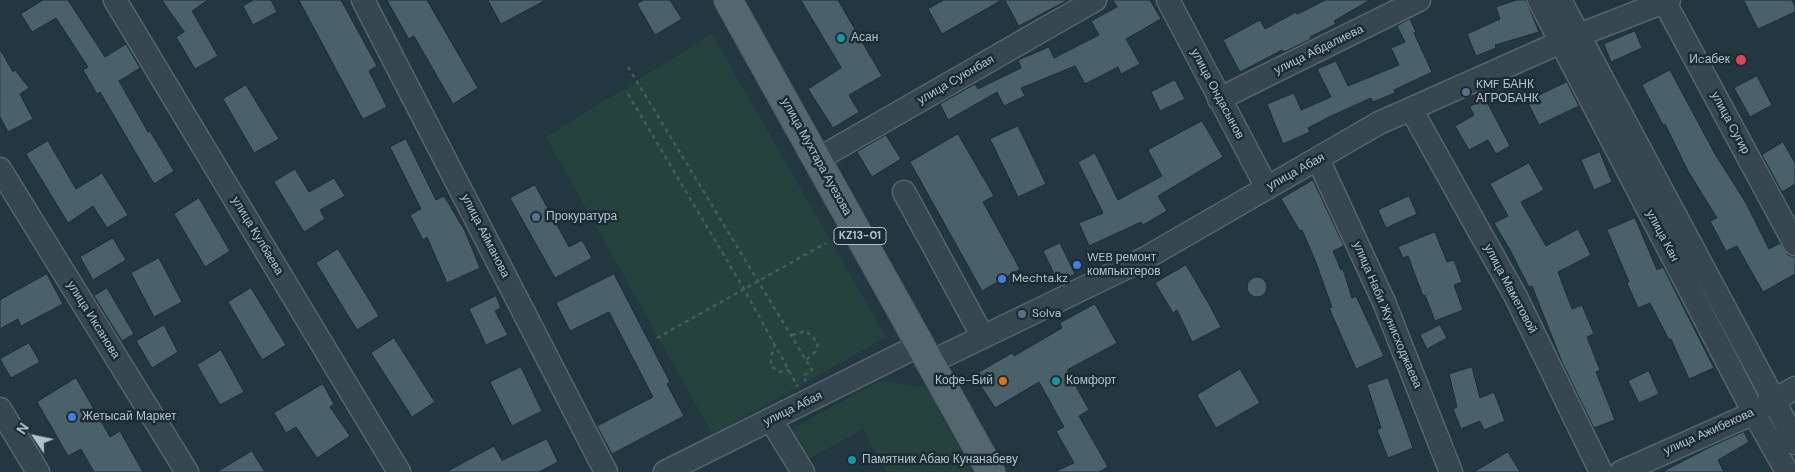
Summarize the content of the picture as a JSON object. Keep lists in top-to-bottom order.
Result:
{
  "streets": {
    "main road": ["улица Мухтара Ауезова", "KZ13-01"],
    "street": [
      "улица Абдалиева",
      "улица Суюнбая",
      "улица Ондасынов",
      "улица Сугир",
      "улица Абая",
      "улица Кулбаева",
      "улица Айманова",
      "улица Кан",
      "улица Маметовой",
      "улица Наби Жунисходжаева",
      "улица Иксанова",
      "улица Ажибекова"
    ]
  },
  "crossings": [
    ["улица Абдалиева", "улица Ондасынов"],
    ["улица Суюнбая", "улица Мухтара Ауезова"],
    ["улица Ондасынов", "улица Абая"],
    ["улица Сугир", "улица Абая"],
    ["улица Мухтара Ауезова", "улица Абая"],
    ["улица Абая", "улица Кан"],
    ["улица Абая", "улица Маметовой"],
    ["улица Абая", "улица Наби Жунисходжаева"],
    ["улица Кан", "улица Ажибекова"],
    ["улица Маметовой", "улица Ажибекова"]
  ],
  "places": [
    "Асан",
    "Иcабек",
    "KMF БАНК АГРОБАНК",
    "Прокуратура",
    "WEB ремонт компьютеров",
    "Mechta.kz",
    "Solva",
    "Кофе-Бий",
    "Комфорт",
    "Жетысай Маркет",
    "Памятник Абаю Кунанабеву"
  ],
  "north": "top left"
}
